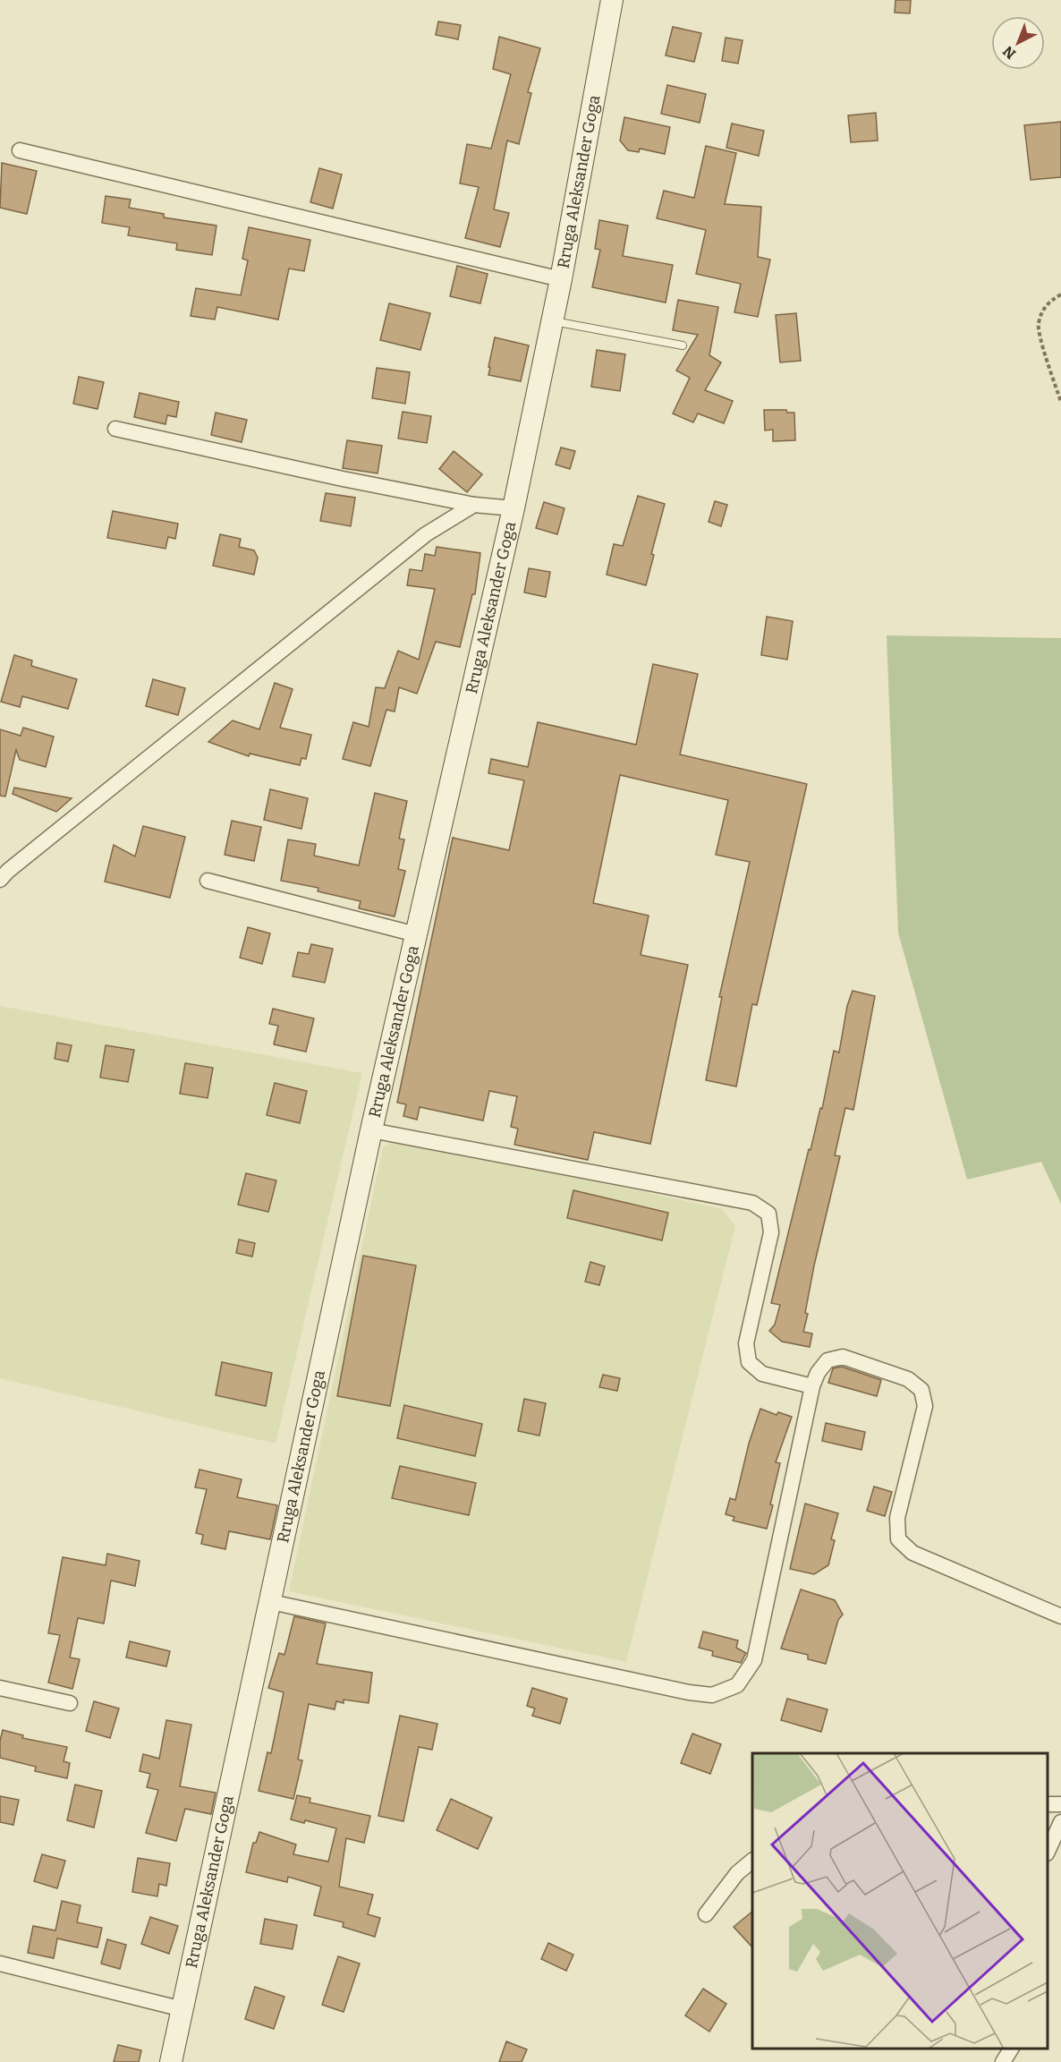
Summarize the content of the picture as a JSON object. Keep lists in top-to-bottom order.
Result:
{
  "streets": {
    "main road": ["Rruga Aleksander Goga"]
  },
  "north": "bottom left"
}
